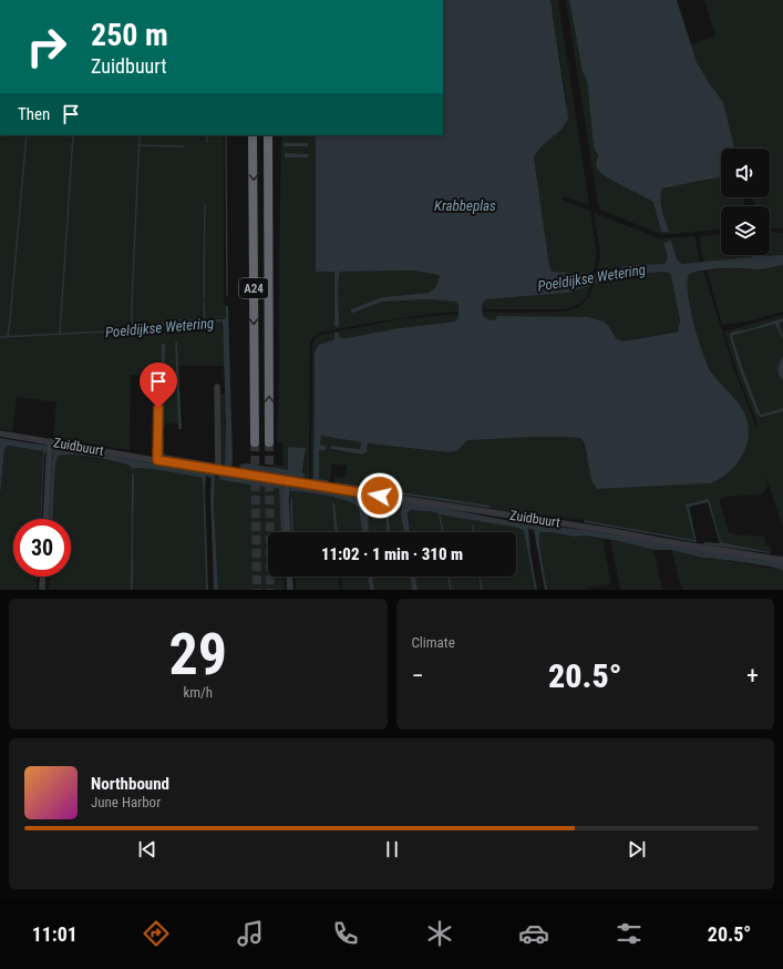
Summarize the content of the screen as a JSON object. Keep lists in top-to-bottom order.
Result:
{
  "streets": {
    "highway": ["A24"],
    "street": ["Zuidbuurt"]
  },
  "water": ["Krabbeplas", "Poeldijkse Wetering"],
  "page": {
    "turn": ["250 m", "Zuidbuurt"],
    "then": "Then",
    "limit": "30",
    "trip": "11:02 · 1 min · 310 m",
    "tile": [
      ["29", "km/h"],
      "Climate"
    ],
    "heat": ["−", "20.5°", "+"],
    "song": ["Northbound", "June Harbor"],
    "tabs": ["11:01", "20.5°"]
  }
}
